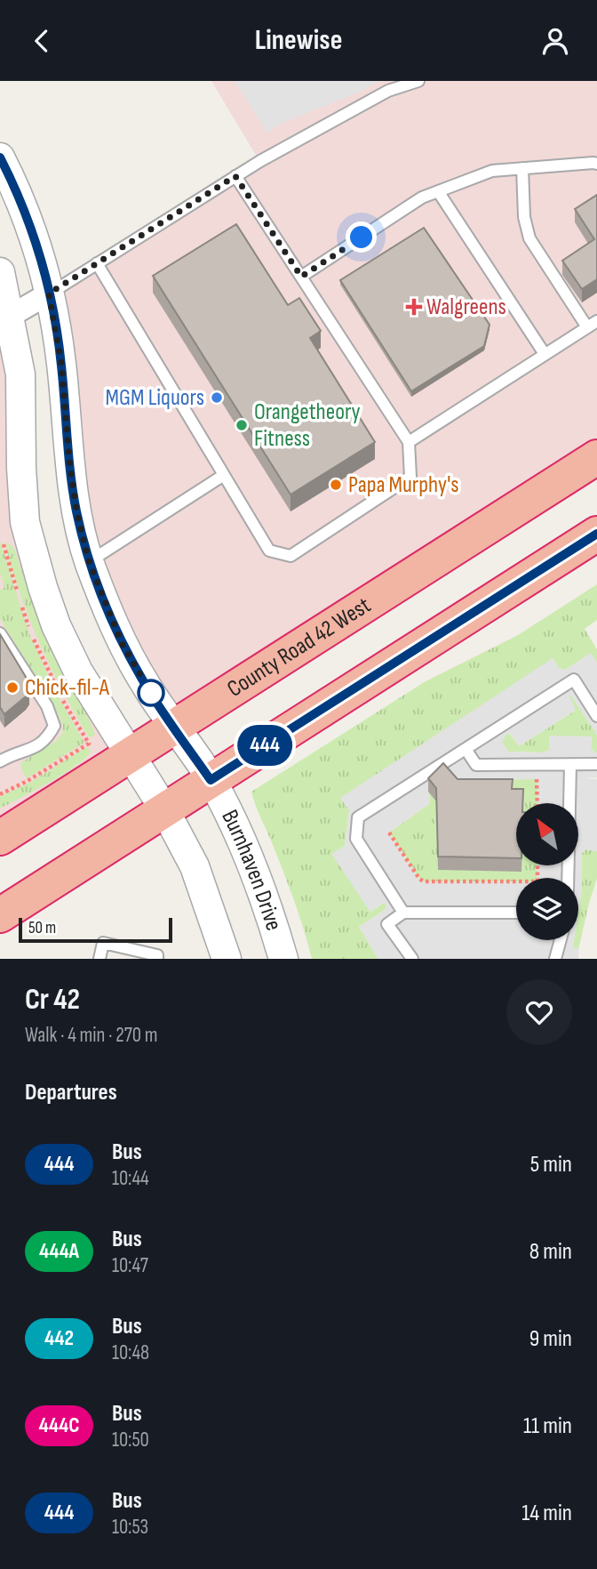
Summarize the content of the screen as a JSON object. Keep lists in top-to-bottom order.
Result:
{
  "streets": {
    "highway": ["County Road 42 West"],
    "street": ["Burnhaven Drive"]
  },
  "crossings": [
    ["County Road 42 West", "Burnhaven Drive"]
  ],
  "places": {
    "health": ["Walgreens"],
    "other": [
      "MGM Liquors",
      "Orangetheory Fitness",
      "Papa Murphy's",
      "Chick-fil-A"
    ]
  },
  "lines": ["bus line 444"],
  "scale_bar": "50 m",
  "north": "top left",
  "page": {
    "header": "Linewise",
    "on_map": "444",
    "scale": "50 m",
    "heading": [
      ["Cr 42", "Walk · 4 min · 270 m"],
      "Departures"
    ],
    "list": [
      {
        "mark": "444",
        "name": "Bus",
        "note": "10:44",
        "value": "5 min"
      },
      {
        "mark": "444A",
        "name": "Bus",
        "note": "10:47",
        "value": "8 min"
      },
      {
        "mark": "442",
        "name": "Bus",
        "note": "10:48",
        "value": "9 min"
      },
      {
        "mark": "444C",
        "name": "Bus",
        "note": "10:50",
        "value": "11 min"
      },
      {
        "mark": "444",
        "name": "Bus",
        "note": "10:53",
        "value": "14 min"
      }
    ]
  }
}
